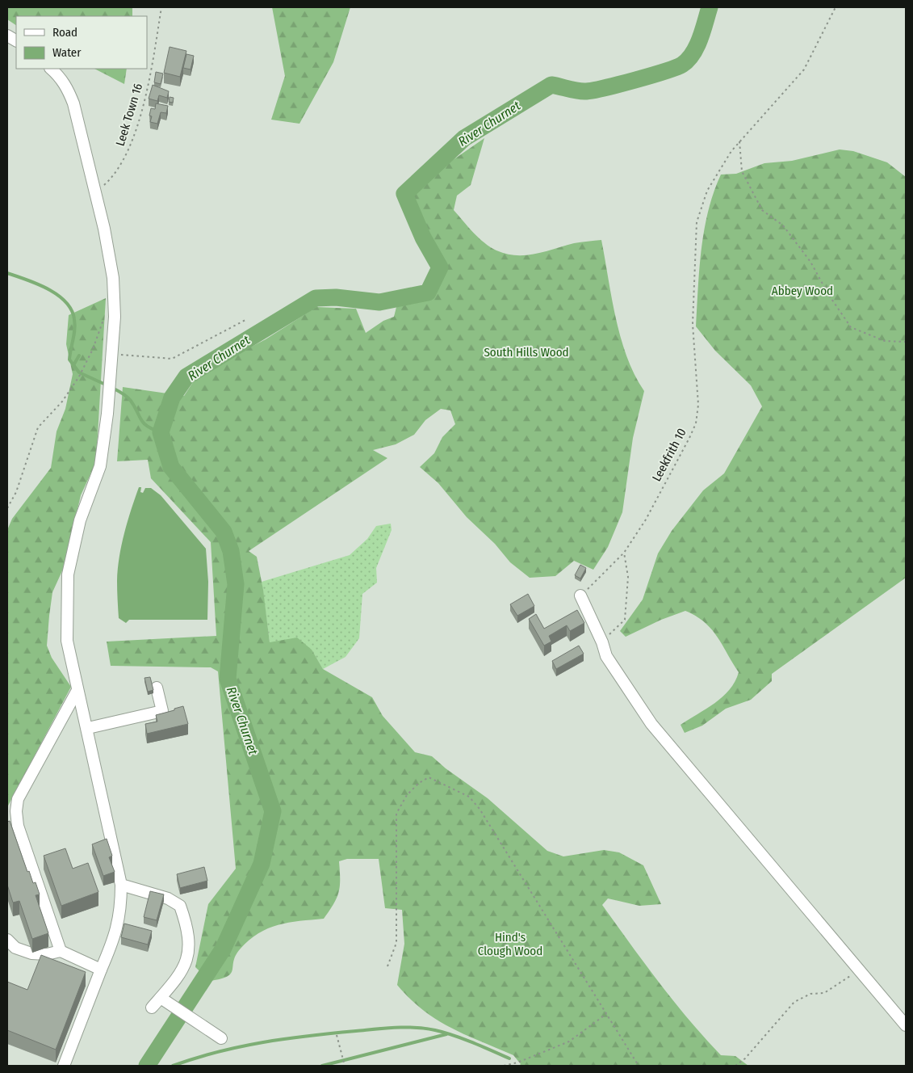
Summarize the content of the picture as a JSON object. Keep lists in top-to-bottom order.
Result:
{
  "streets": {
    "path": ["Leek Town 16", "Leekfrith 10"]
  },
  "water": ["River Churnet"],
  "parks": ["Abbey Wood", "South Hills Wood", "Hind's Clough Wood"],
  "legend": ["Road", "Water"]
}
